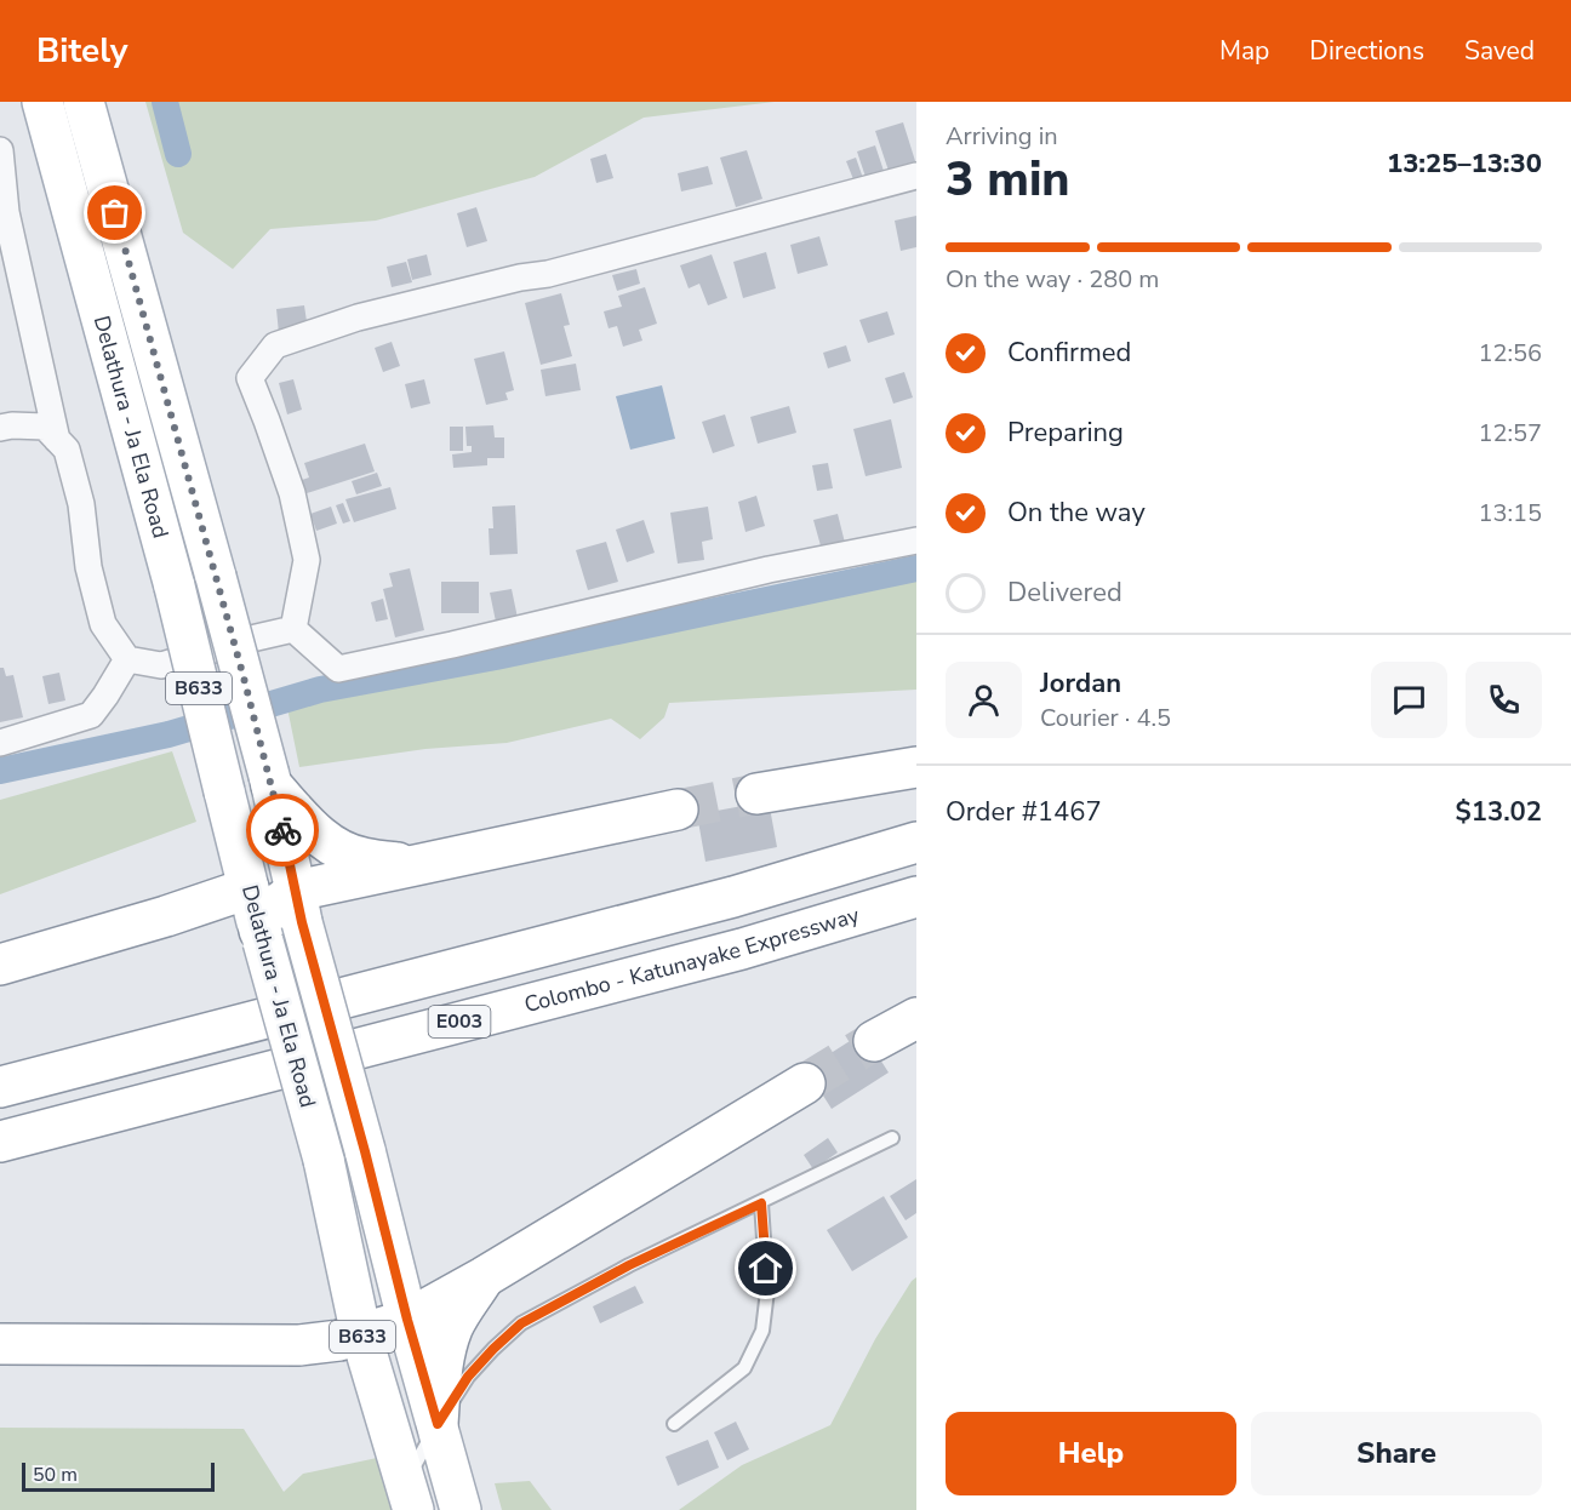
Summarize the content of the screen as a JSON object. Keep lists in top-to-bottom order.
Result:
{
  "streets": {
    "main road": [
      "Delathura - Ja Ela Road",
      "B633",
      "Colombo - Katunayake Expressway",
      "E003"
    ]
  },
  "scale_bar": "50 m",
  "page": {
    "header": "Bitely",
    "nav": ["Map", "Directions", "Saved"],
    "heading": ["3 min", "Arriving in", "13:25–13:30"],
    "panel": [
      "Jordan",
      "Courier · 4.5",
      "Order #1467",
      "$13.02"
    ],
    "bar": "On the way · 280 m",
    "list": [
      ["Confirmed", "12:56"],
      ["Preparing", "12:57"],
      ["On the way", "13:15"],
      "Delivered"
    ],
    "buttons": ["Help", "Share"],
    "scale": "50 m"
  }
}
